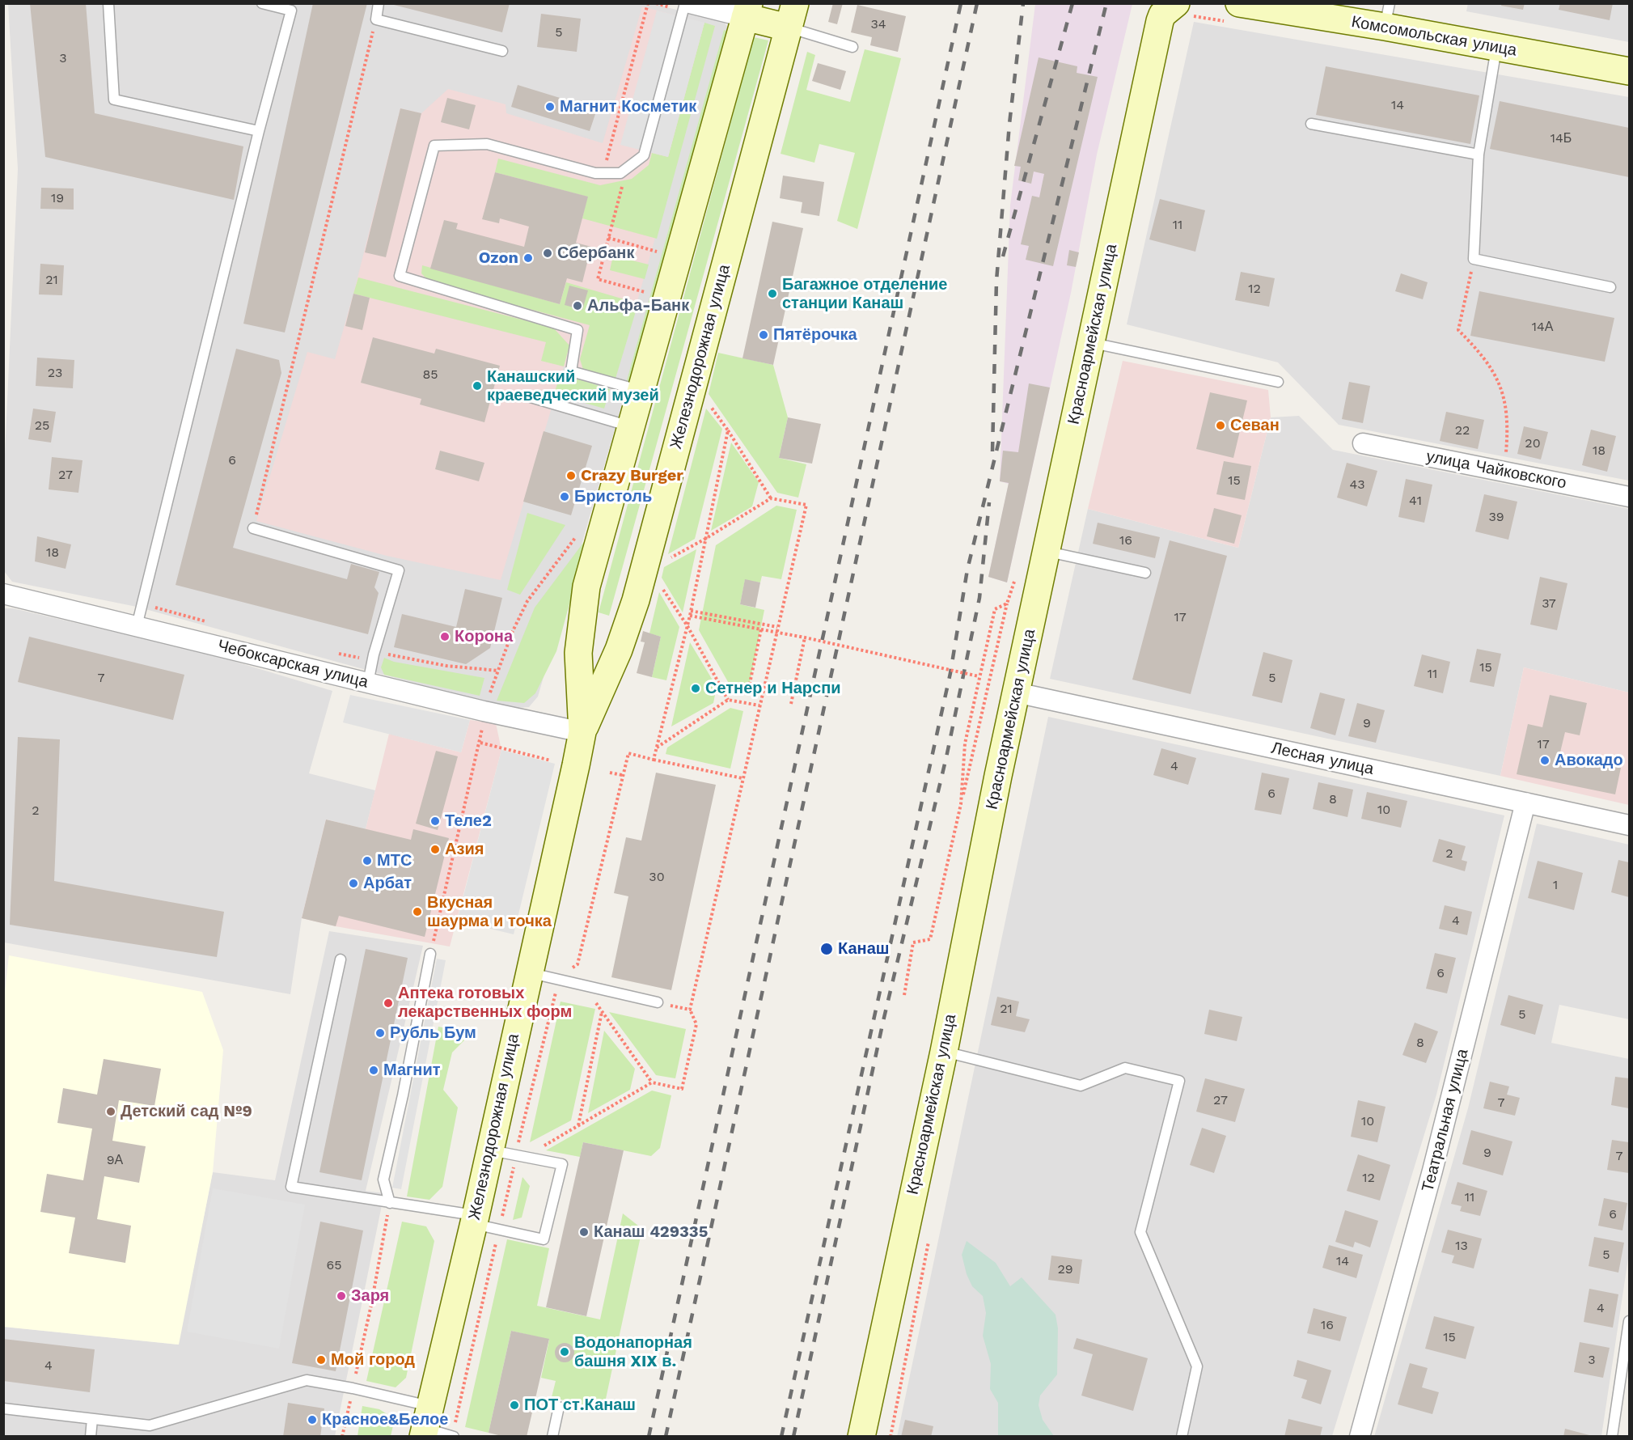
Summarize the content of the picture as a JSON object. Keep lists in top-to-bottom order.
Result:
{
  "streets": {
    "main road": ["Комсомольская улица", "Красноармейская улица", "Железнодорожная улица"],
    "street": [
      "улица Чайковского",
      "Чебоксарская улица",
      "Лесная улица",
      "Театральная улица"
    ]
  },
  "crossings": [
    ["Красноармейская улица", "Лесная улица"],
    ["Железнодорожная улица", "Чебоксарская улица"],
    ["Лесная улица", "Театральная улица"]
  ],
  "places": [
    "Магнит Косметик",
    "Сбербанк",
    "Ozon",
    "Багажное отделение станции Канаш",
    "Альфа-Банк",
    "Пятёрочка",
    "Канашский краеведческий музей",
    "Севан",
    "Crazy Burger",
    "Бристоль",
    "Корона",
    "Сетнер и Нарспи",
    "Авокадо",
    "Теле2",
    "Азия",
    "МТС",
    "Арбат",
    "Вкусная шаурма и точка",
    "Канаш",
    "Аптека готовых лекарственных форм",
    "Рубль Бум",
    "Магнит",
    "Детский сад №9",
    "Канаш 429335",
    "Заря",
    "Водонапорная башня XIX в.",
    "Мой город",
    "ПОТ ст.Канаш",
    "Красное&Белое"
  ],
  "house_numbers": [
    "34",
    "5",
    "3",
    "14",
    "14Б",
    "19",
    "11",
    "21",
    "12",
    "14А",
    "23",
    "85",
    "25",
    "22",
    "20",
    "18",
    "6",
    "27",
    "15",
    "43",
    "41",
    "39",
    "16",
    "18",
    "37",
    "17",
    "15",
    "11",
    "7",
    "5",
    "9",
    "17",
    "4",
    "6",
    "8",
    "10",
    "2",
    "2",
    "30",
    "1",
    "4",
    "6",
    "21",
    "5",
    "8",
    "27",
    "7",
    "10",
    "9",
    "7",
    "9А",
    "12",
    "11",
    "6",
    "13",
    "5",
    "14",
    "65",
    "29",
    "4",
    "16",
    "15",
    "3",
    "4"
  ]
}
